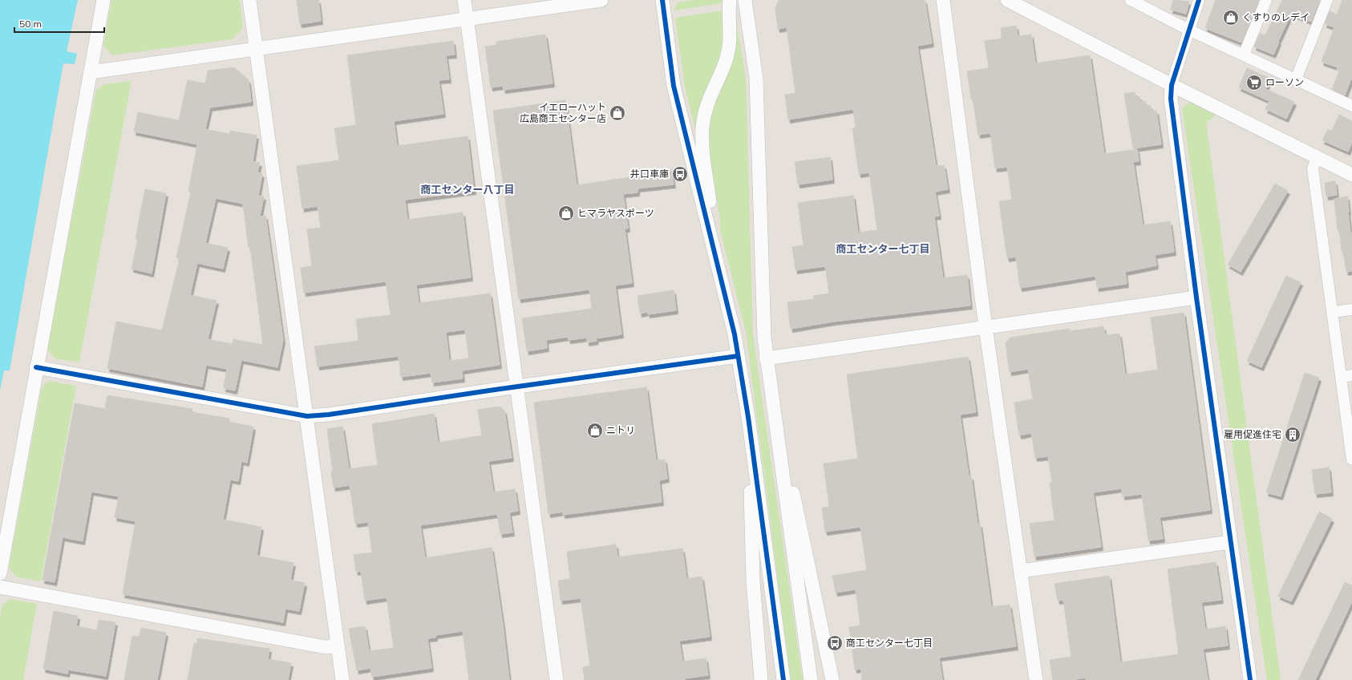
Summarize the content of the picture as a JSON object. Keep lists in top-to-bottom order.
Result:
{
  "districts": ["商工センター八丁目", "商工センター七丁目"],
  "places": {
    "shop": [
      "くすりのレデイ",
      "イエローハット 広島商工センター店",
      "ヒマラヤスポーツ",
      "ニトリ"
    ],
    "supermarket": ["ローソン"],
    "bus stop": ["井口車庫", "商工センター七丁目"],
    "building": ["雇用促進住宅"]
  },
  "scale_bar": "50 m"
}
